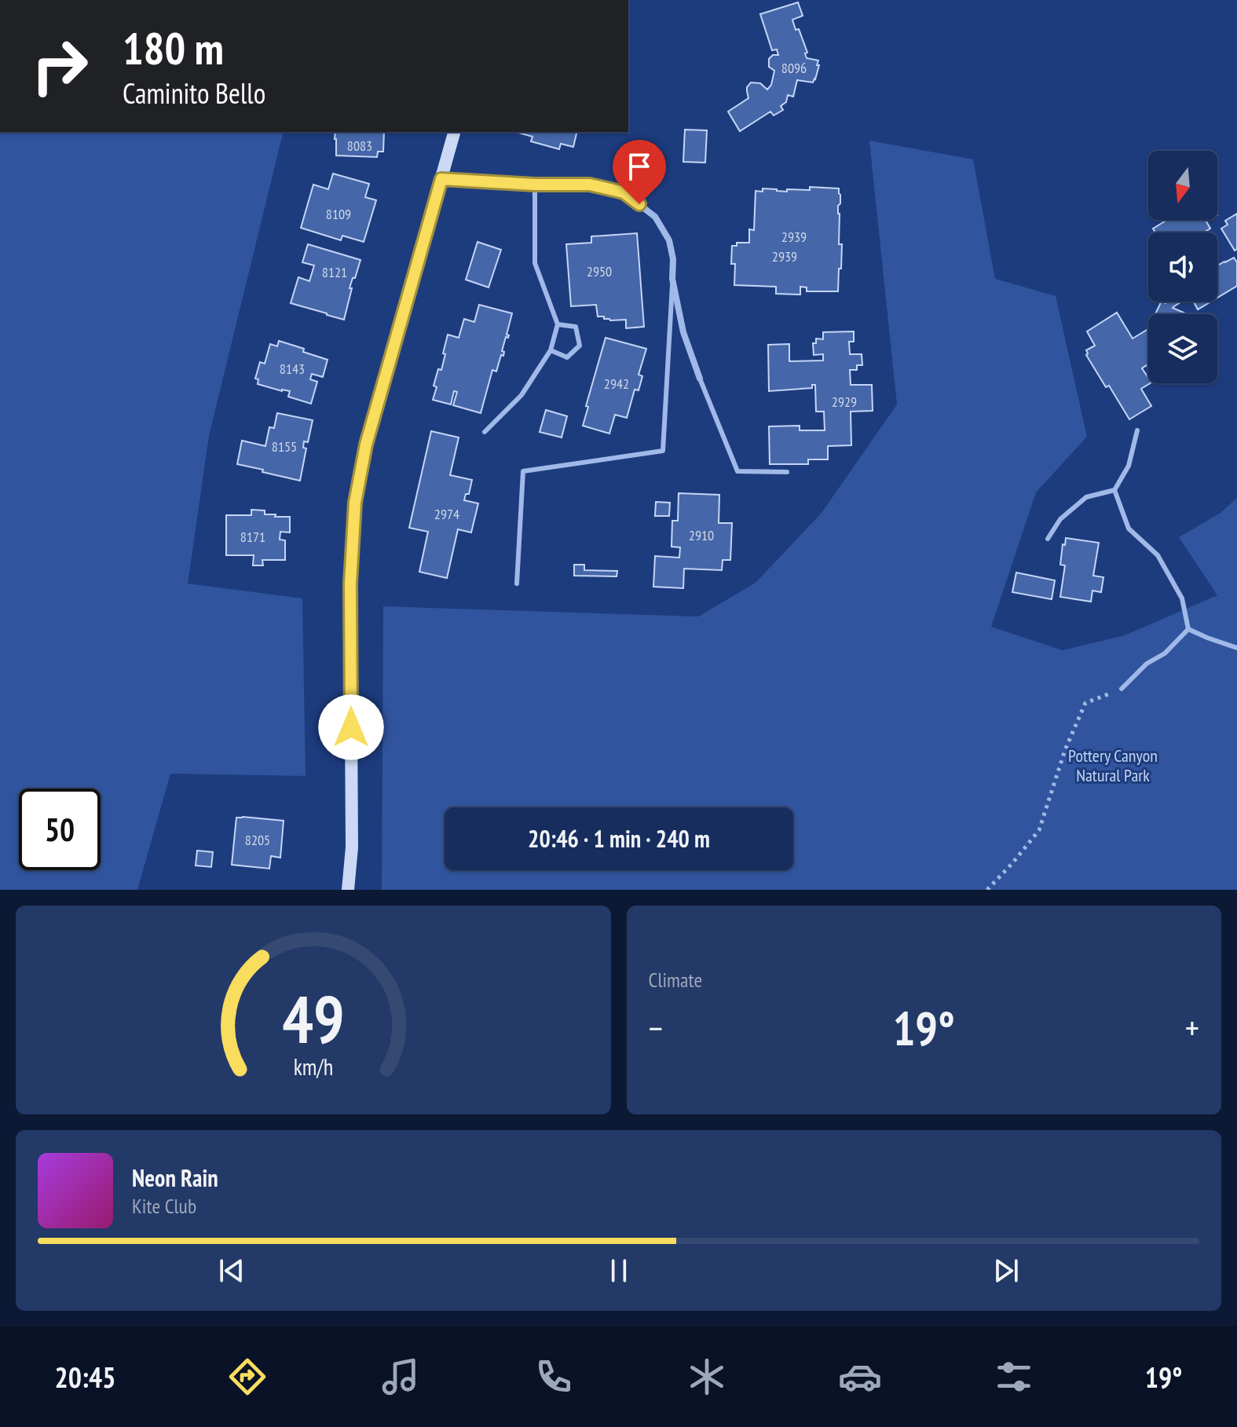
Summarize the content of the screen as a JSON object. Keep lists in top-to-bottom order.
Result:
{
  "parks": ["Pottery Canyon Natural Park"],
  "house_numbers": [
    "8096",
    "8083",
    "8109",
    "2939",
    "2939",
    "2950",
    "8121",
    "8143",
    "2942",
    "2929",
    "8155",
    "2974",
    "2910",
    "8171",
    "8205"
  ],
  "north": "bottom",
  "page": {
    "turn": ["180 m", "Caminito Bello"],
    "limit": "50",
    "trip": "20:46 · 1 min · 240 m",
    "tile": "Climate",
    "heat": ["−", "19°", "+"],
    "song": ["Neon Rain", "Kite Club"],
    "tabs": ["20:45", "19°"],
    "gauge": ["49", "km/h"]
  }
}
